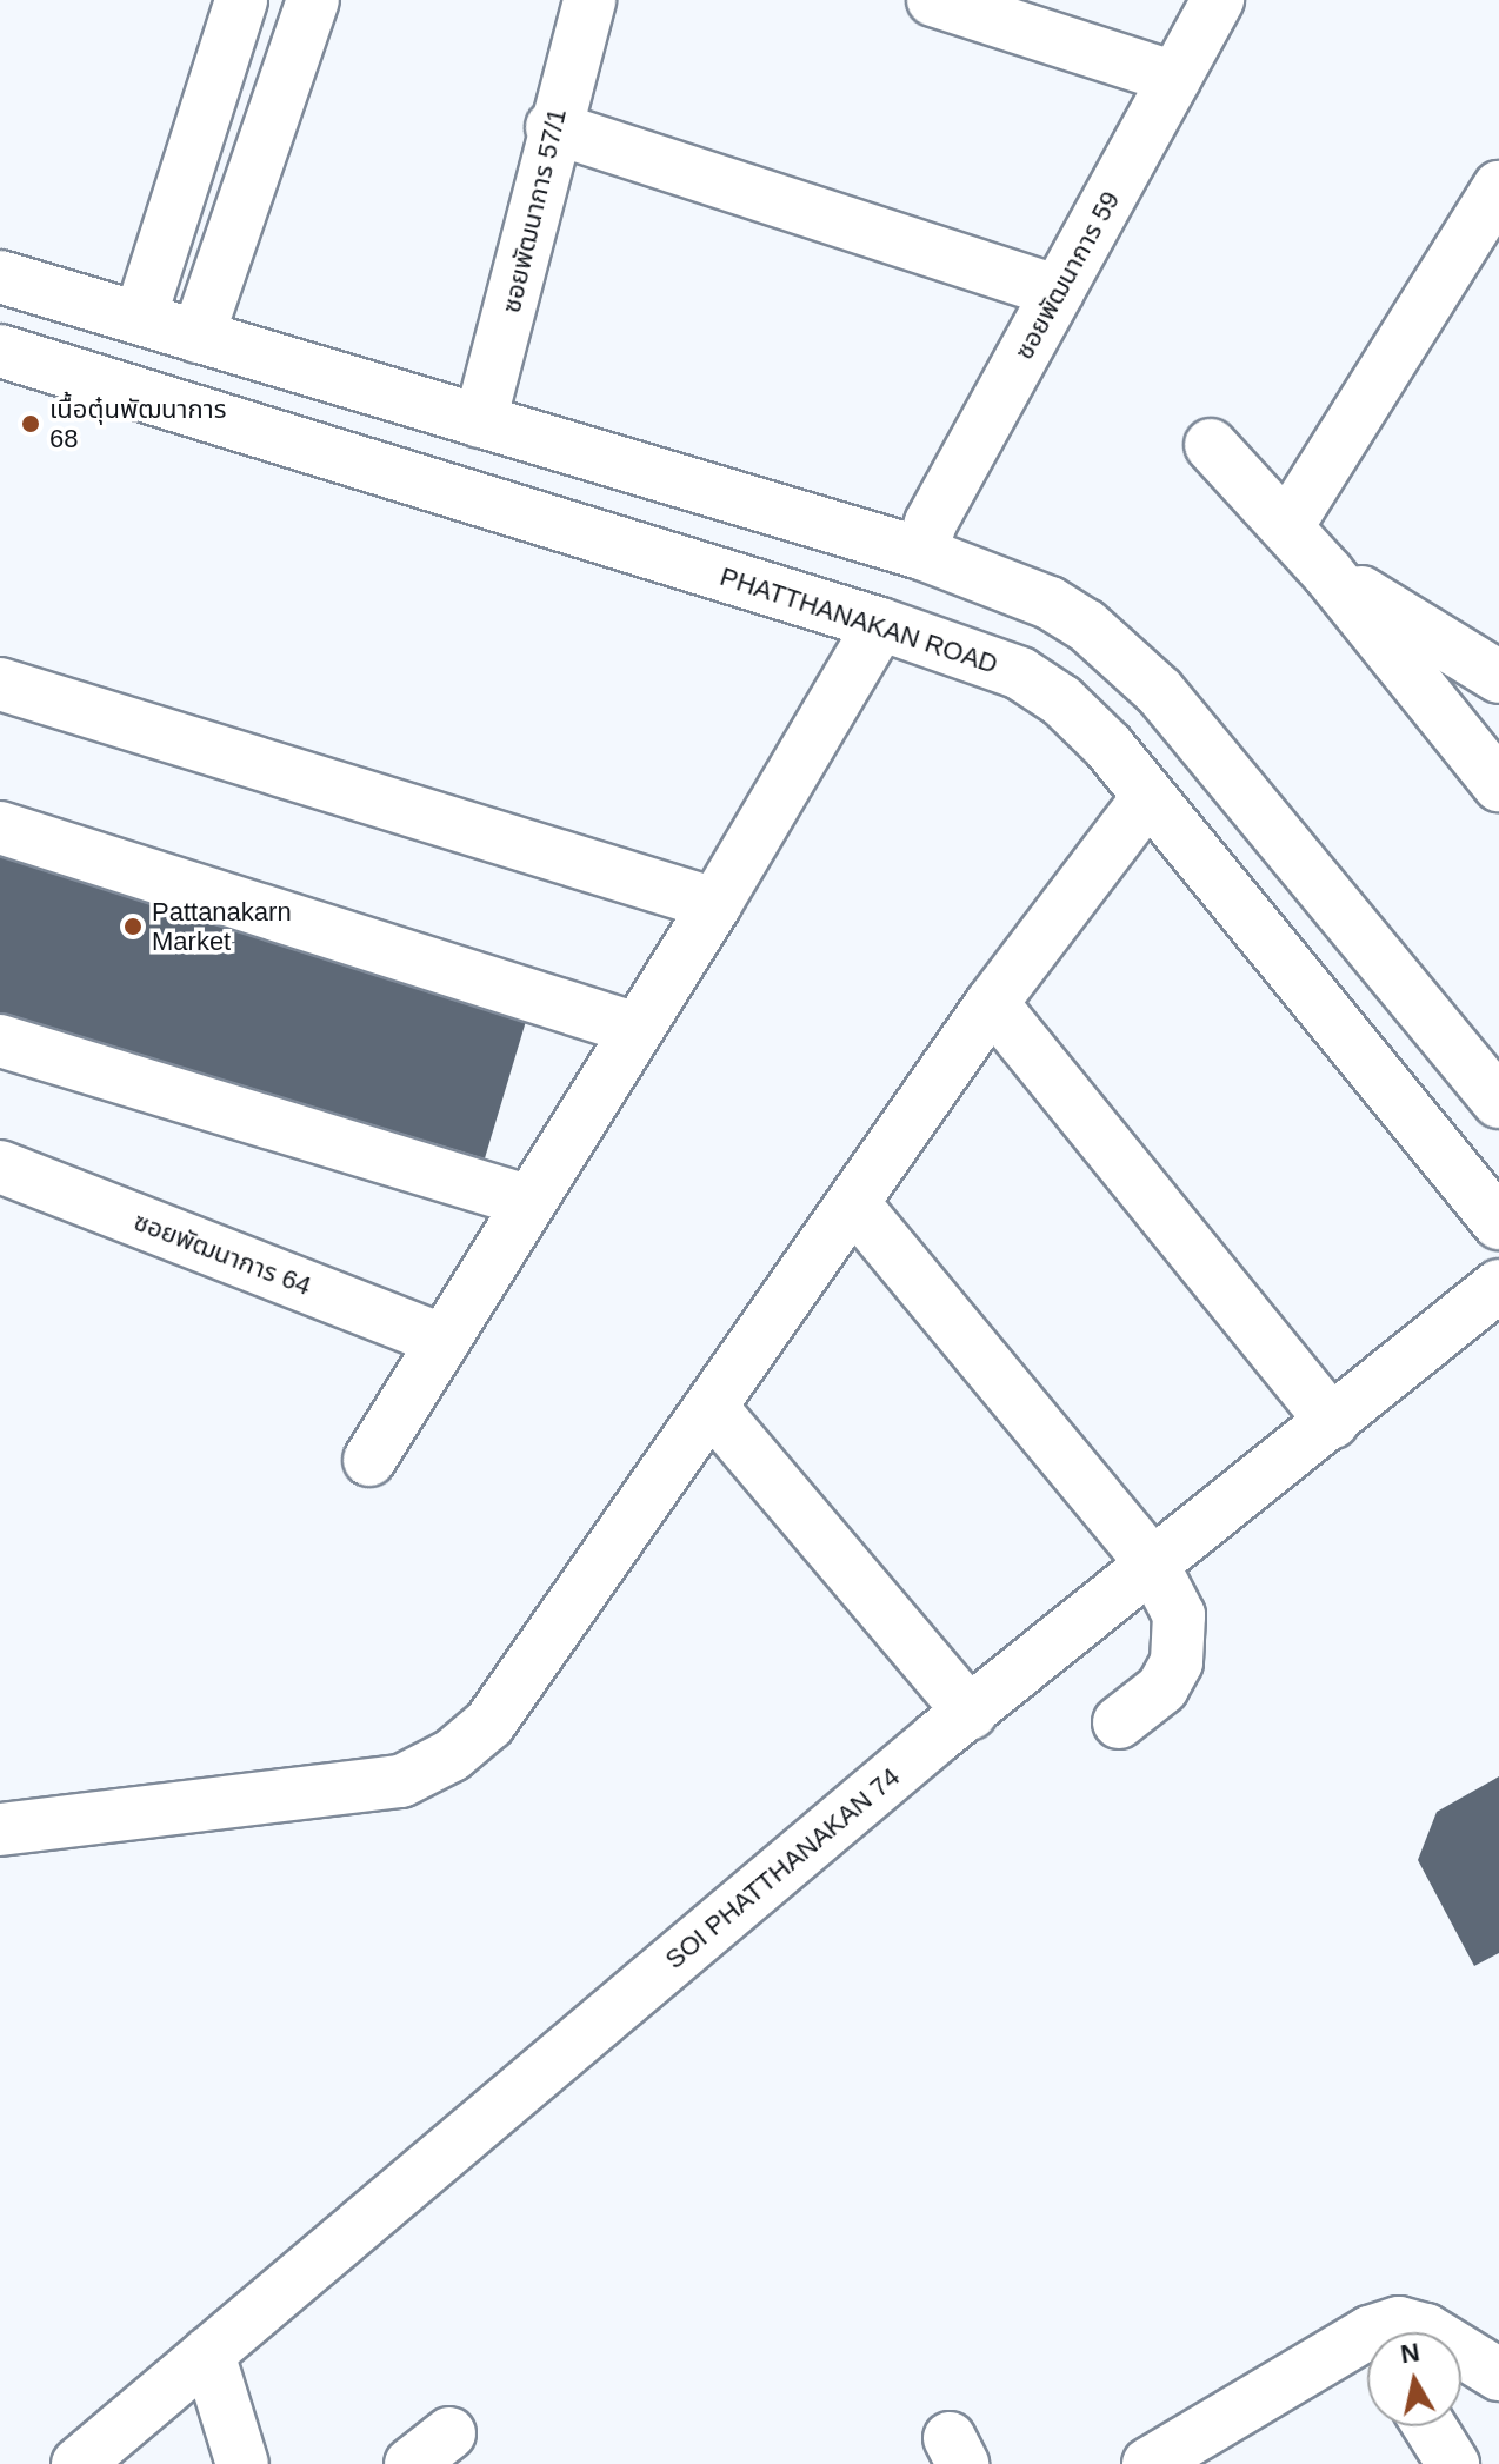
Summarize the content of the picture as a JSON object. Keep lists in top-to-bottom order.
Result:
{
  "streets": {
    "street": [
      "ซอยพัฒนาการ 57/1",
      "ซอยพัฒนาการ 59",
      "PHATTHANAKAN ROAD",
      "ซอยพัฒนาการ 64",
      "SOI PHATTHANAKAN 74"
    ]
  },
  "places": ["เนื้อตุ๋นพัฒนาการ 68", "Pattanakarn Market"],
  "north": "top"
}
